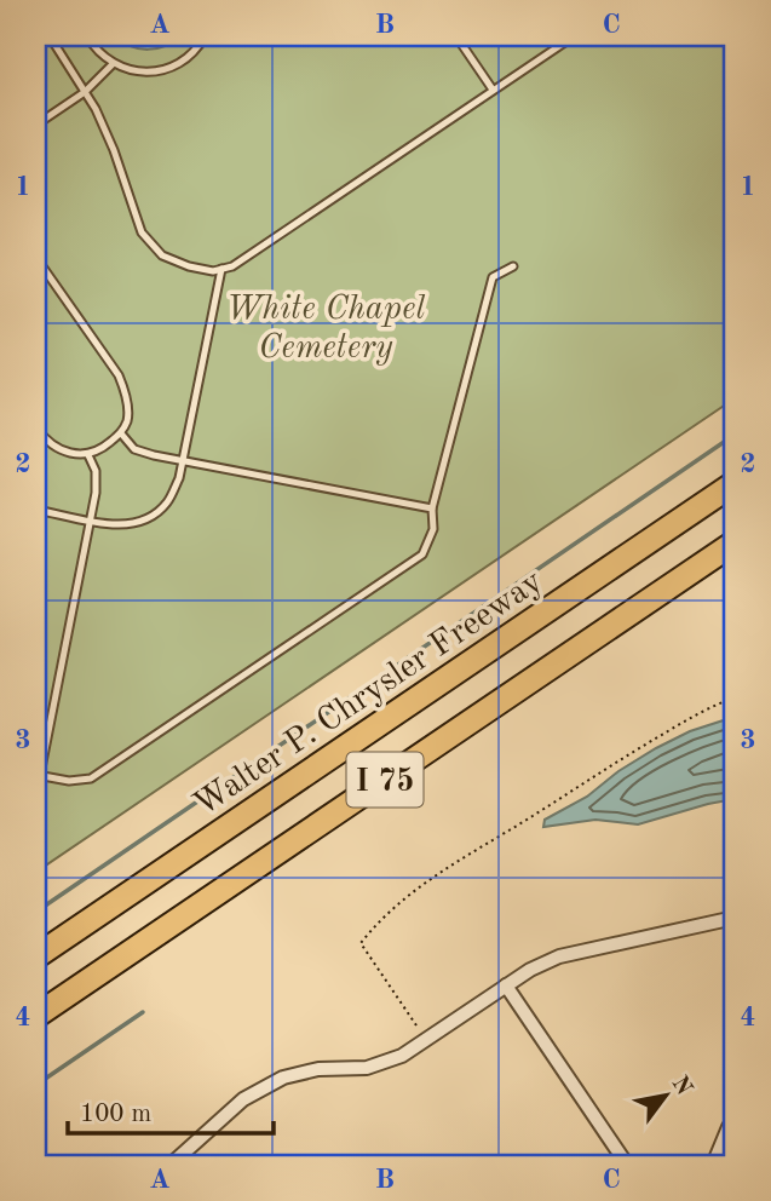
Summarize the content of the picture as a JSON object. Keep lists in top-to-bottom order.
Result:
{
  "streets": {
    "highway": ["Walter P. Chrysler Freeway", "I 75"]
  },
  "parks": ["White Chapel Cemetery"],
  "scale_bar": "100 m",
  "north": "top right",
  "grid": {
    "columns": ["A", "B", "C"],
    "rows": [
      "1",
      "2",
      "3",
      "4"
    ]
  }
}
